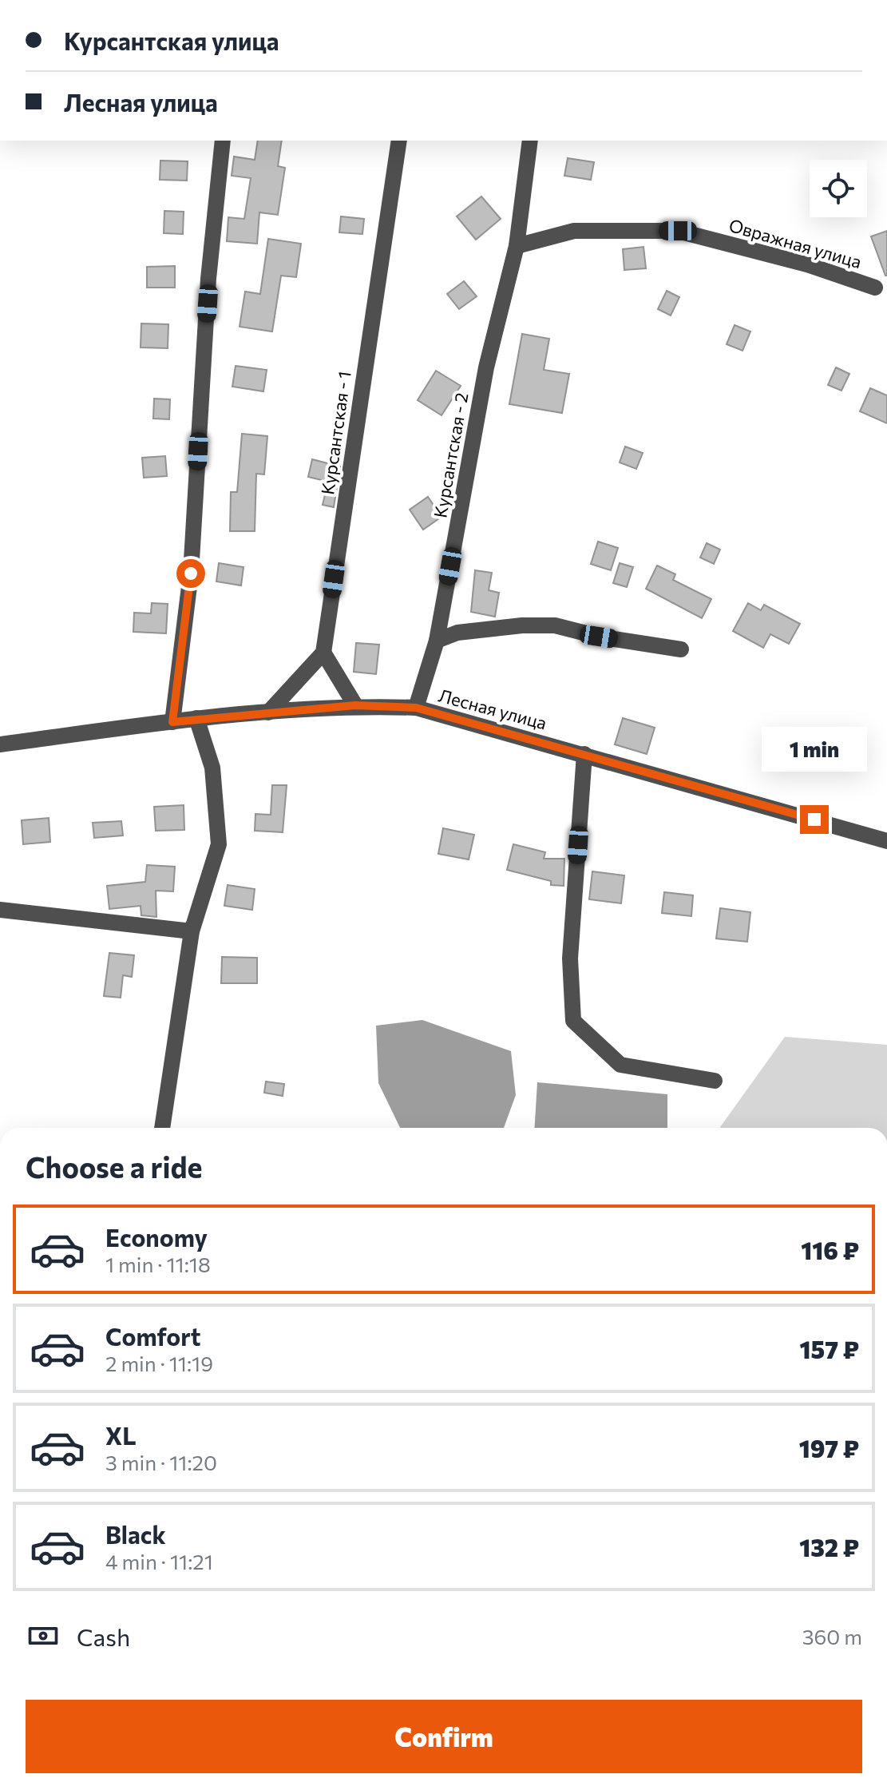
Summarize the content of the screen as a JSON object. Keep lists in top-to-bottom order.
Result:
{
  "streets": {
    "street": [
      "Овражная улица",
      "Курсантская - 1",
      "Курсантская - 2",
      "Лесная улица"
    ]
  },
  "crossings": [
    ["Овражная улица", "Курсантская - 2"],
    ["Курсантская - 2", "Лесная улица"]
  ],
  "page": {
    "banner": ["Курсантская улица", "Лесная улица"],
    "bubble": "1 min",
    "heading": "Choose a ride",
    "list": [
      {
        "name": "Economy",
        "note": "1 min · 11:18",
        "value": "116 ₽"
      },
      {
        "name": "Comfort",
        "note": "2 min · 11:19",
        "value": "157 ₽"
      },
      {
        "name": "XL",
        "note": "3 min · 11:20",
        "value": "197 ₽"
      },
      {
        "name": "Black",
        "note": "4 min · 11:21",
        "value": "132 ₽"
      }
    ],
    "pay": ["Cash", "360 m"],
    "buttons": "Confirm"
  }
}
